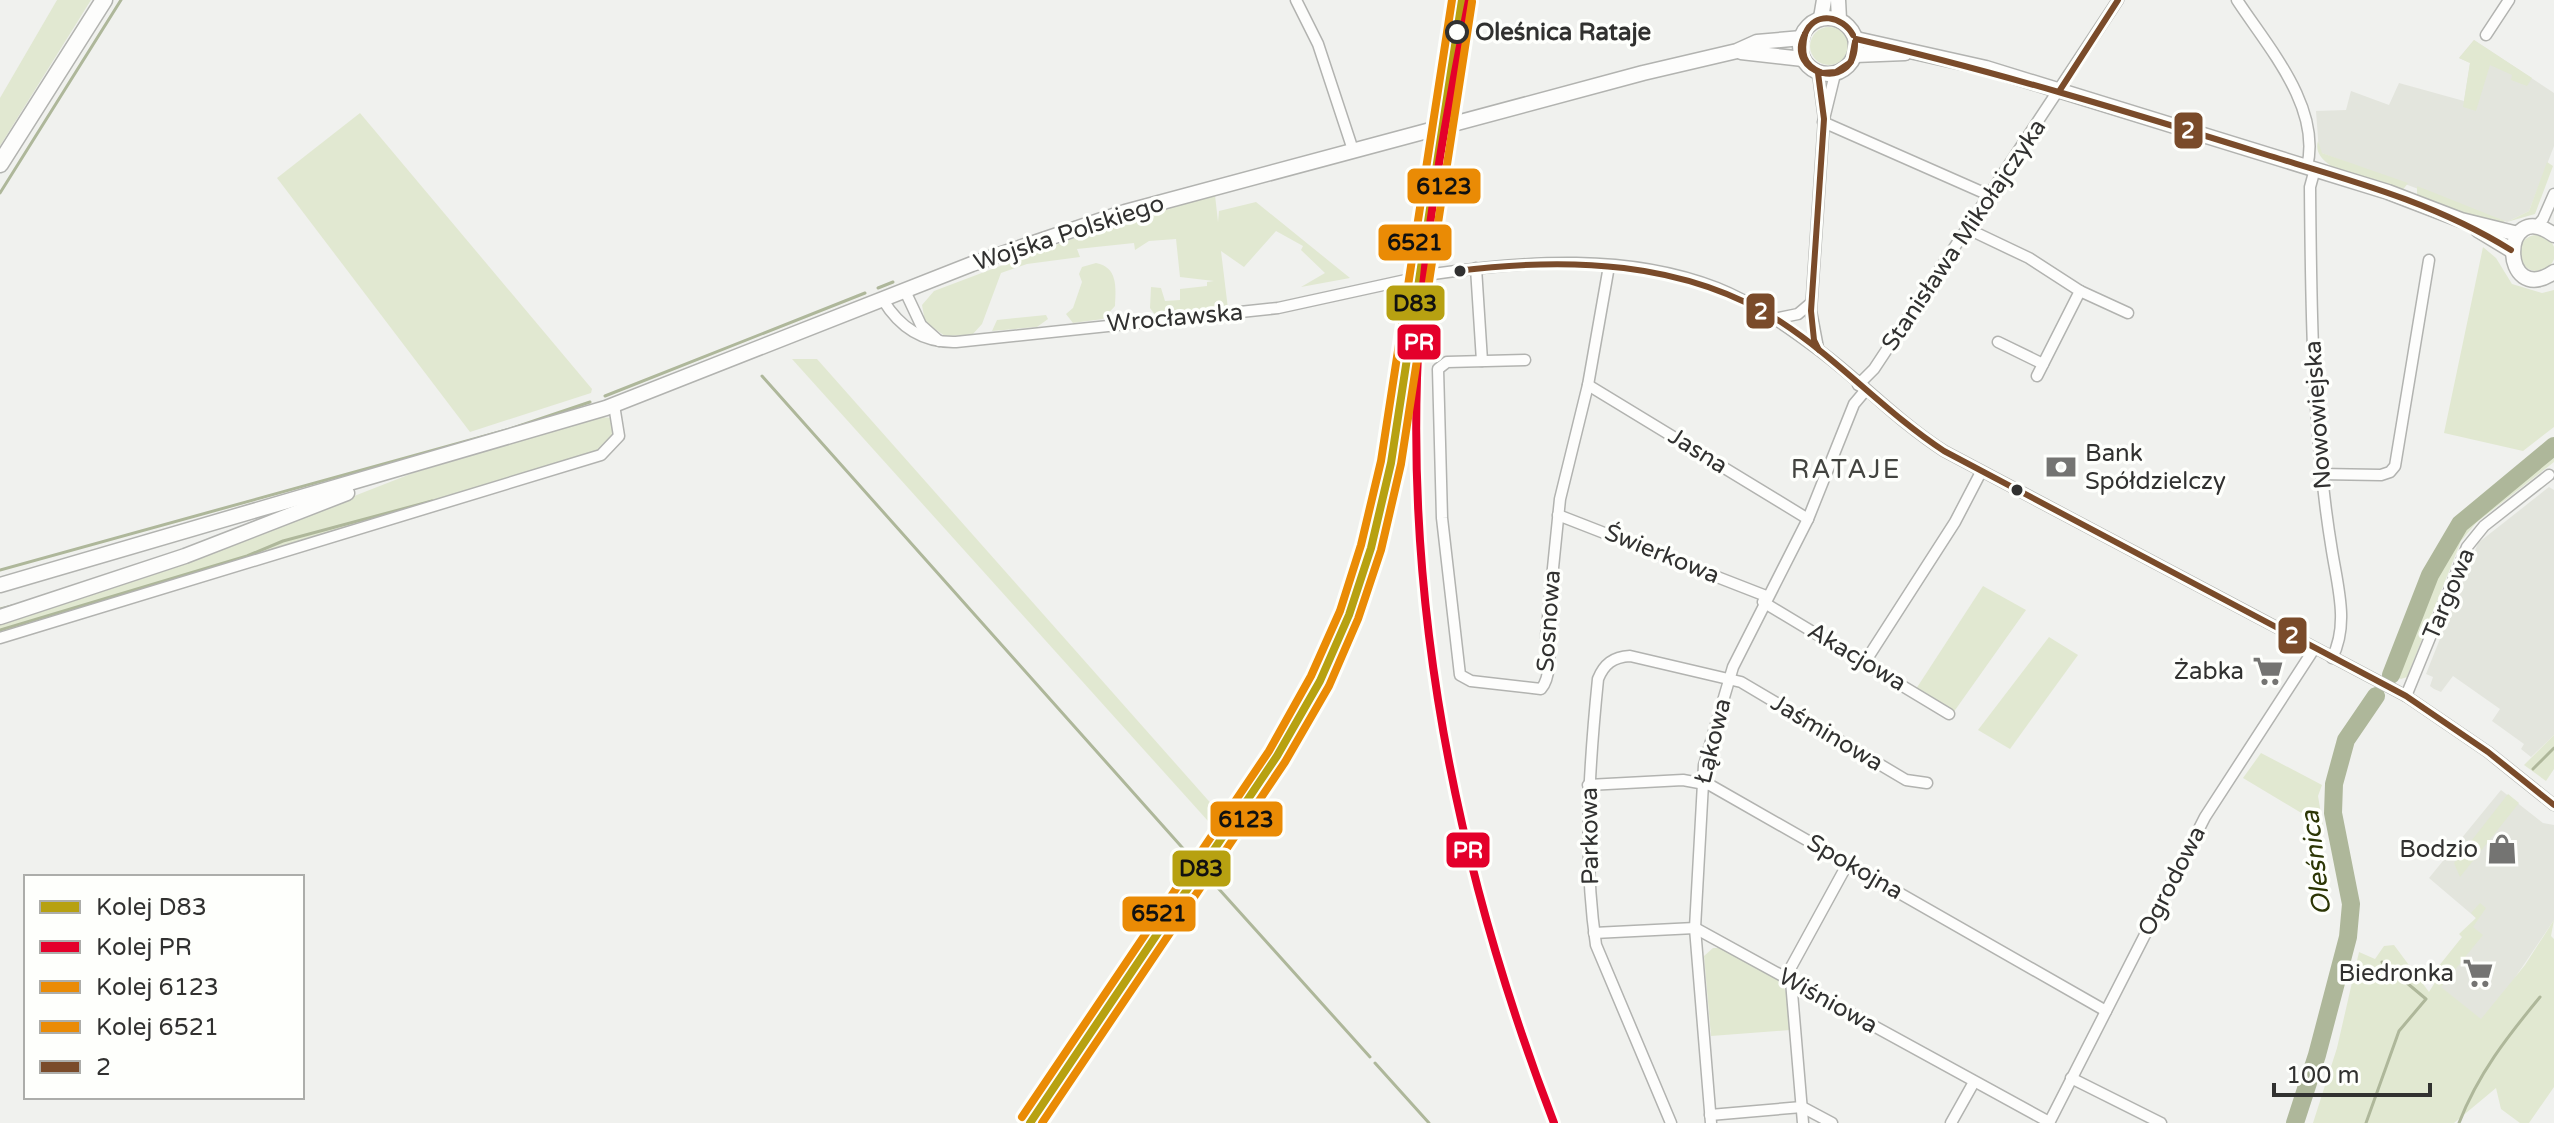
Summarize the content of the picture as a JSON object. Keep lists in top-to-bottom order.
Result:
{
  "streets": {
    "main road": ["Wojska Polskiego"],
    "street": [
      "Stanisława Mikołajczyka",
      "Wrocławska",
      "Nowowiejska",
      "Jasna",
      "Świerkowa",
      "Targowa",
      "Sosnowa",
      "Akacjowa",
      "Jaśminowa",
      "Łąkowa",
      "Parkowa",
      "Spokojna",
      "Ogrodowa",
      "Wiśniowa"
    ]
  },
  "crossings": [
    ["Stanisława Mikołajczyka", "Łąkowa"],
    ["Jasna", "Sosnowa"],
    ["Jasna", "Łąkowa"],
    ["Świerkowa", "Sosnowa"],
    ["Świerkowa", "Akacjowa"],
    ["Świerkowa", "Łąkowa"],
    ["Akacjowa", "Łąkowa"],
    ["Jaśminowa", "Łąkowa"],
    ["Jaśminowa", "Parkowa"],
    ["Łąkowa", "Parkowa"],
    ["Łąkowa", "Spokojna"],
    ["Łąkowa", "Wiśniowa"],
    ["Parkowa", "Spokojna"],
    ["Spokojna", "Ogrodowa"],
    ["Ogrodowa", "Wiśniowa"]
  ],
  "districts": ["RATAJE"],
  "water": ["Oleśnica"],
  "places": {
    "other": ["Oleśnica Rataje"],
    "bank": ["Bank Spółdzielczy"],
    "supermarket": ["Żabka", "Biedronka"],
    "shop": ["Bodzio"]
  },
  "lines": [
    "rail line D83",
    "rail line PR",
    "rail line 6521",
    "transit line 2",
    "rail line 6123"
  ],
  "legend": [
    "Kolej D83",
    "Kolej PR",
    "Kolej 6123",
    "Kolej 6521",
    "2"
  ],
  "scale_bar": "100 m"
}
